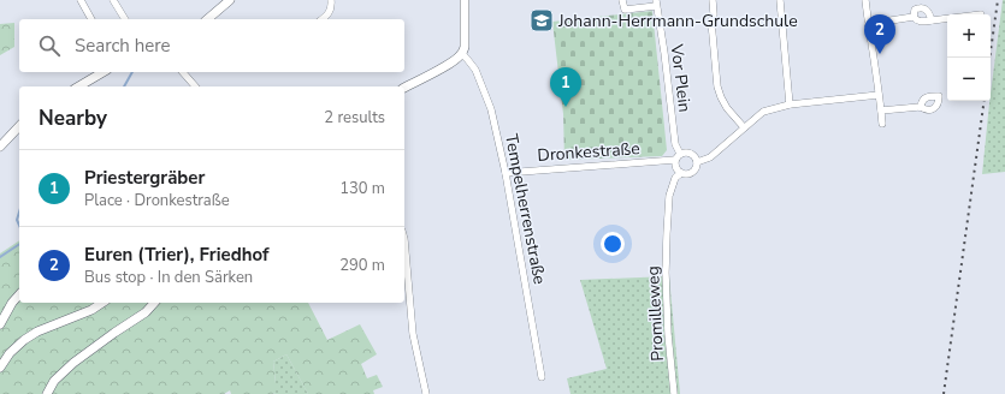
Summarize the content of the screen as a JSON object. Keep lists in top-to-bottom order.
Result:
{
  "streets": {
    "street": [
      "Vor Plein",
      "Dronkestraße",
      "Tempelherrenstraße",
      "Promilleweg"
    ]
  },
  "crossings": [
    ["Vor Plein", "Dronkestraße"],
    ["Vor Plein", "Promilleweg"],
    ["Dronkestraße", "Tempelherrenstraße"],
    ["Dronkestraße", "Promilleweg"]
  ],
  "places": {
    "school or university": ["Johann-Herrmann-Grundschule"]
  },
  "page": {
    "map_buttons": ["+", "−"],
    "pins": ["2", "1"],
    "search": "Search here",
    "heading": ["Nearby", "2 results"],
    "list": [
      {
        "mark": "1",
        "name": "Priestergräber",
        "note": "Place · Dronkestraße",
        "value": "130 m"
      },
      {
        "mark": "2",
        "name": "Euren (Trier), Friedhof",
        "note": "Bus stop · In den Särken",
        "value": "290 m"
      }
    ]
  }
}
